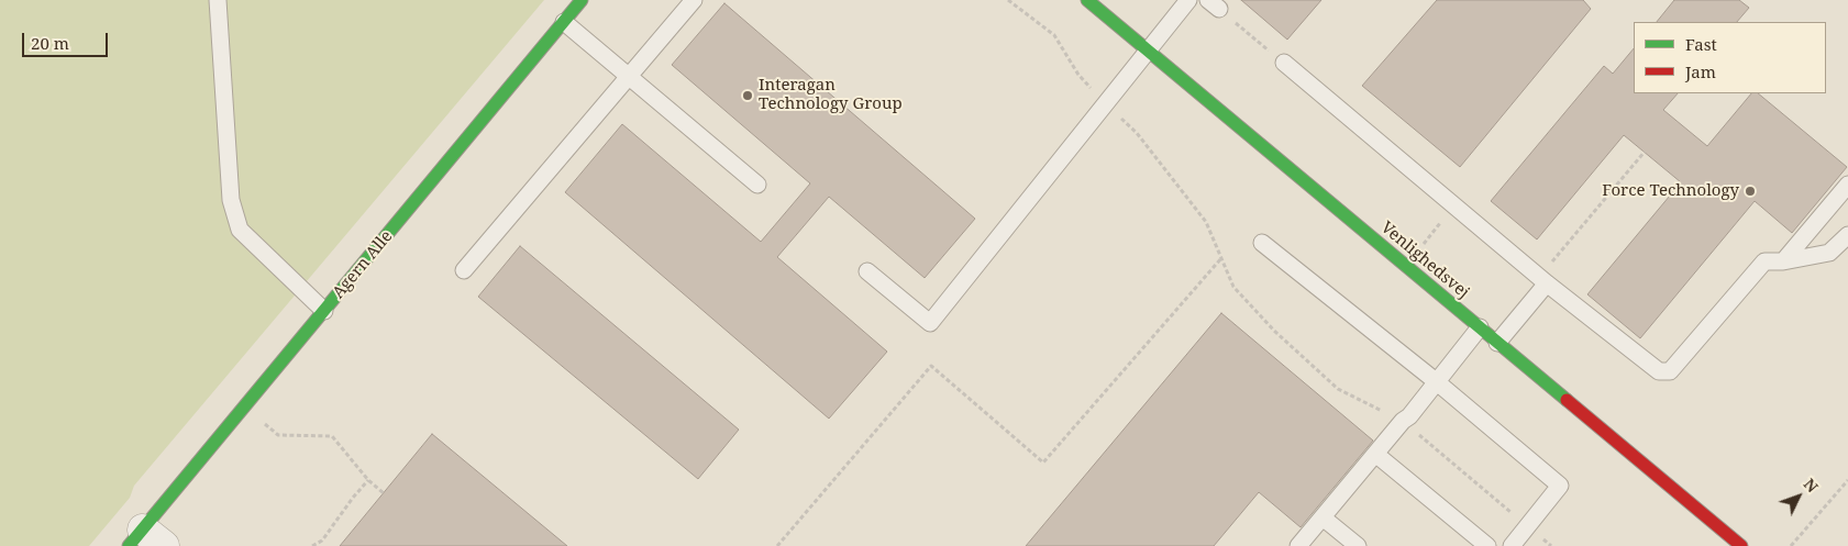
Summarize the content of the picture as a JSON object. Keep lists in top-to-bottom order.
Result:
{
  "streets": {
    "street": ["Venlighedsvej", "Agern Alle"]
  },
  "places": ["Interagan Technology Group", "Force Technology"],
  "legend": ["Fast", "Jam"],
  "scale_bar": "20 m",
  "north": "top right"
}
